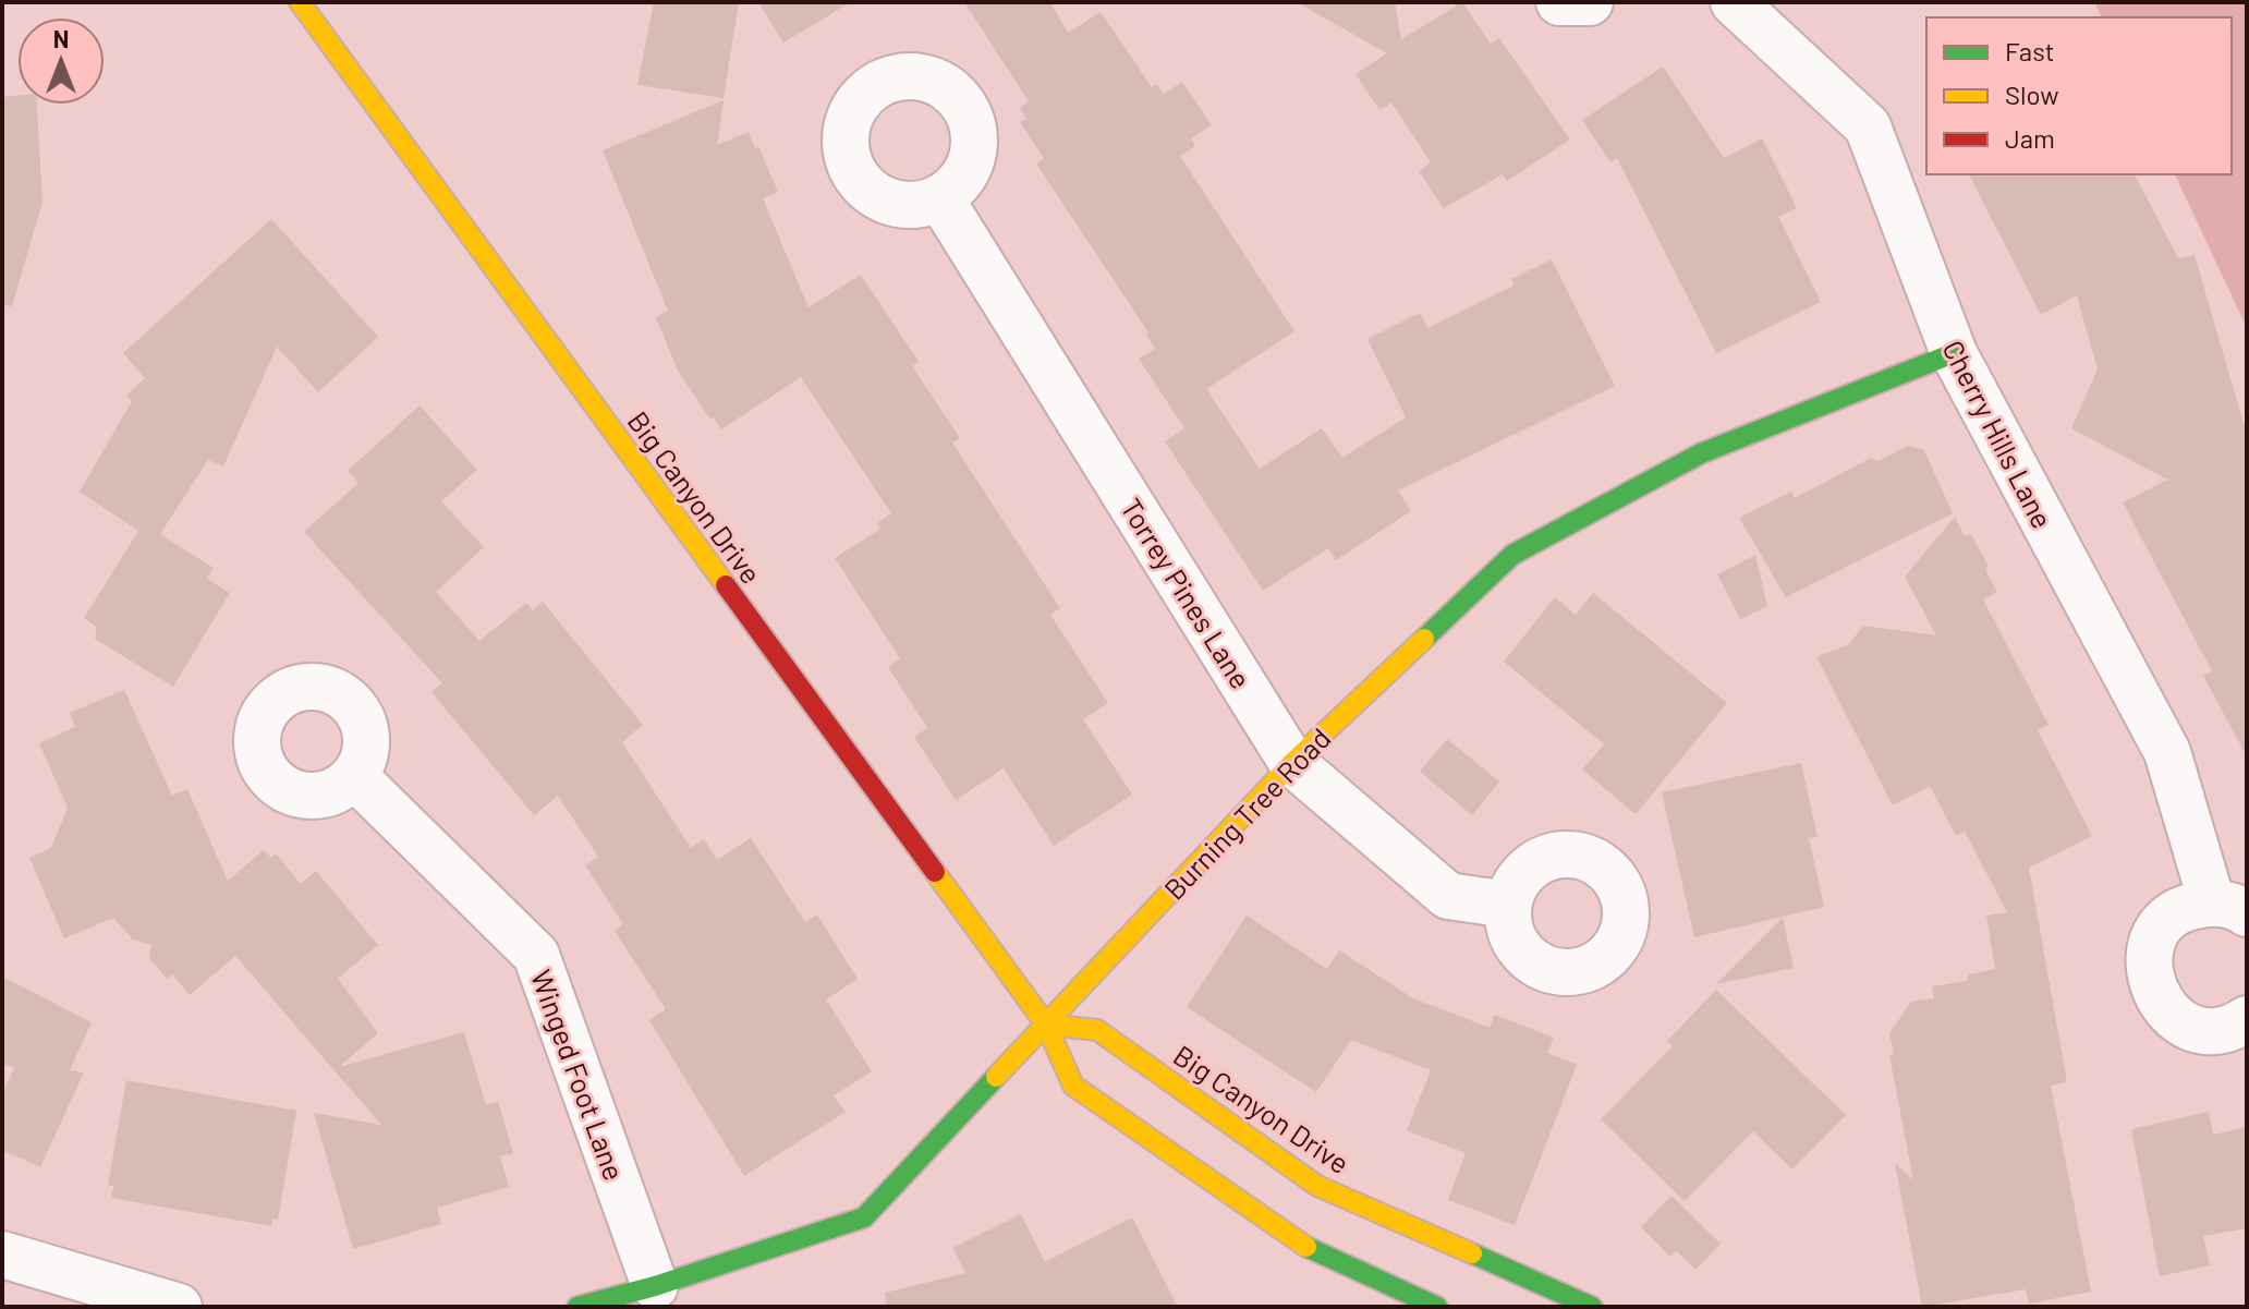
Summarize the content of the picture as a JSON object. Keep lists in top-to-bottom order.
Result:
{
  "streets": {
    "street": [
      "Cherry Hills Lane",
      "Big Canyon Drive",
      "Torrey Pines Lane",
      "Burning Tree Road",
      "Winged Foot Lane"
    ]
  },
  "crossings": [
    ["Cherry Hills Lane", "Burning Tree Road"],
    ["Big Canyon Drive", "Burning Tree Road"],
    ["Torrey Pines Lane", "Burning Tree Road"],
    ["Burning Tree Road", "Winged Foot Lane"]
  ],
  "legend": ["Fast", "Slow", "Jam"],
  "north": "top"
}
